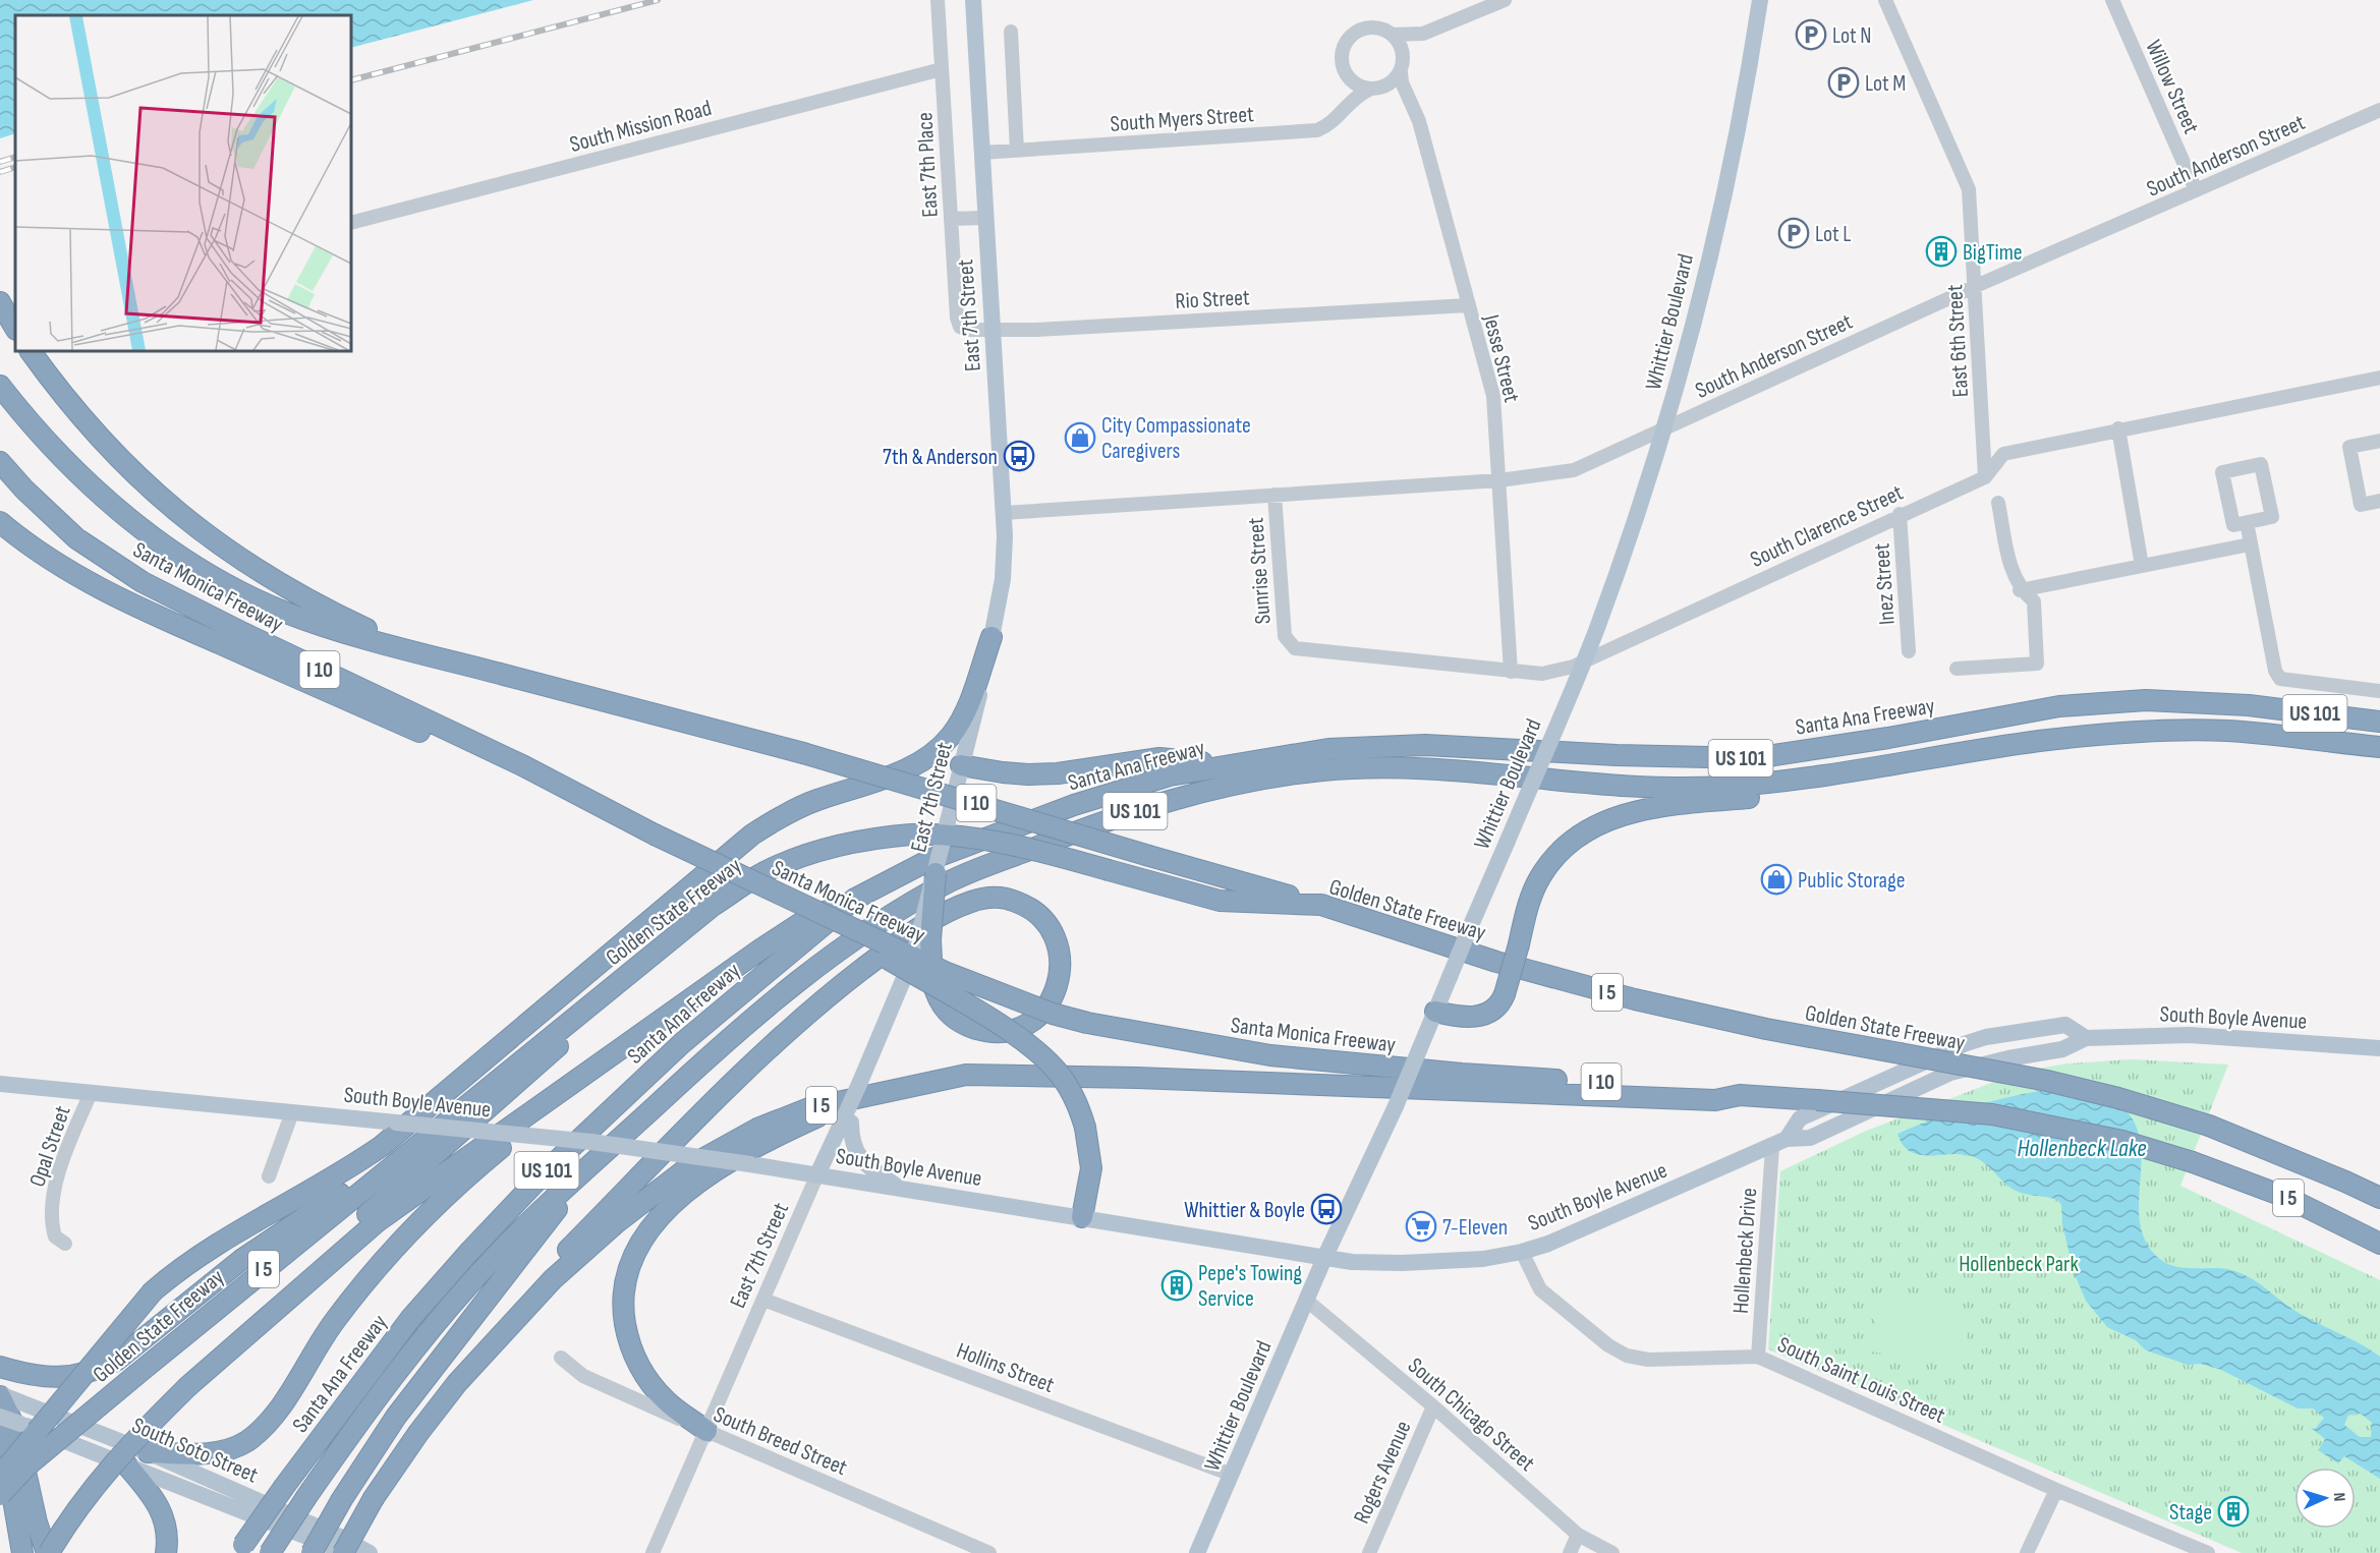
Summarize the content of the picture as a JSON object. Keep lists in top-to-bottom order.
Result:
{
  "streets": {
    "highway": [
      "Santa Monica Freeway",
      "I 10",
      "US 101",
      "Santa Ana Freeway",
      "Golden State Freeway",
      "I 5"
    ],
    "main road": [
      "East 7th Street",
      "Whittier Boulevard",
      "South Boyle Avenue",
      "South Soto Street"
    ],
    "street": [
      "Willow Street",
      "South Myers Street",
      "South Mission Road",
      "South Anderson Street",
      "East 7th Place",
      "Rio Street",
      "East 6th Street",
      "Jesse Street",
      "South Clarence Street",
      "Sunrise Street",
      "Inez Street",
      "Opal Street",
      "Hollenbeck Drive",
      "Hollins Street",
      "South Saint Louis Street",
      "South Chicago Street",
      "South Breed Street",
      "Rogers Avenue"
    ]
  },
  "crossings": [
    ["Willow Street", "South Anderson Street"],
    ["South Myers Street", "East 7th Street"],
    ["South Myers Street", "Jesse Street"],
    ["South Mission Road", "East 7th Place"],
    ["South Anderson Street", "East 7th Street"],
    ["South Anderson Street", "East 6th Street"],
    ["South Anderson Street", "Jesse Street"],
    ["South Anderson Street", "Sunrise Street"],
    ["East 7th Place", "Rio Street"],
    ["Rio Street", "East 7th Street"],
    ["Rio Street", "Jesse Street"],
    ["East 7th Street", "I 5"],
    ["East 7th Street", "South Boyle Avenue"],
    ["East 7th Street", "Hollins Street"],
    ["East 7th Street", "South Breed Street"],
    ["Whittier Boulevard", "South Boyle Avenue"],
    ["Whittier Boulevard", "Hollins Street"],
    ["Whittier Boulevard", "South Chicago Street"],
    ["East 6th Street", "South Clarence Street"],
    ["Jesse Street", "South Clarence Street"],
    ["South Clarence Street", "Sunrise Street"],
    ["South Clarence Street", "Inez Street"],
    ["Santa Monica Freeway", "Golden State Freeway"],
    ["Santa Monica Freeway", "I 5"],
    ["I 5", "South Soto Street"],
    ["South Boyle Avenue", "Opal Street"],
    ["South Boyle Avenue", "Hollenbeck Drive"],
    ["South Boyle Avenue", "South Saint Louis Street"],
    ["Hollenbeck Drive", "South Saint Louis Street"],
    ["South Chicago Street", "Rogers Avenue"]
  ],
  "water": ["Hollenbeck Lake"],
  "parks": ["Hollenbeck Park"],
  "places": {
    "parking": ["Lot N", "Lot M", "Lot L"],
    "building": ["BigTime", "Pepe's Towing Service", "Stage"],
    "shop": ["City Compassionate Caregivers", "Public Storage"],
    "bus stop": ["7th & Anderson", "Whittier & Boyle"],
    "supermarket": ["7-Eleven"]
  },
  "north": "right"
}
